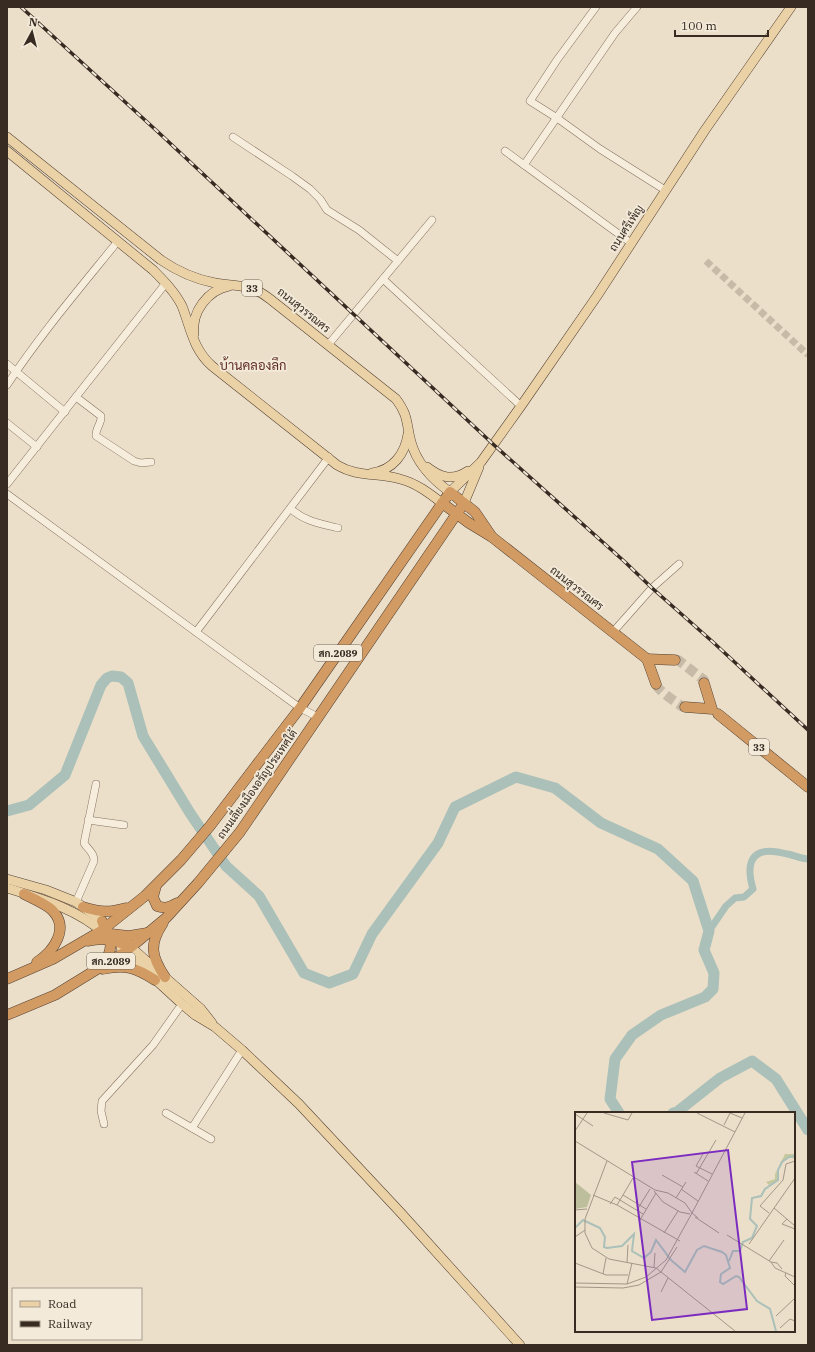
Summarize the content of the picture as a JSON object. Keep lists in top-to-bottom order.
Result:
{
  "streets": {
    "highway": [
      "33",
      "ถนนสุวรรณศร",
      "สก.2089",
      "ถนนเลี่ยงเมืองอรัญประเทศใต้"
    ],
    "main road": ["ถนนศรีเพ็ญ"]
  },
  "crossings": [
    ["ถนนศรีเพ็ญ", "ถนนสุวรรณศร"],
    ["ถนนศรีเพ็ญ", "ถนนเลี่ยงเมืองอรัญประเทศใต้"],
    ["ถนนสุวรรณศร", "ถนนเลี่ยงเมืองอรัญประเทศใต้"]
  ],
  "districts": ["บ้านคลองลึก"],
  "legend": ["Road", "Railway"],
  "scale_bar": "100 m",
  "north": "top"
}
